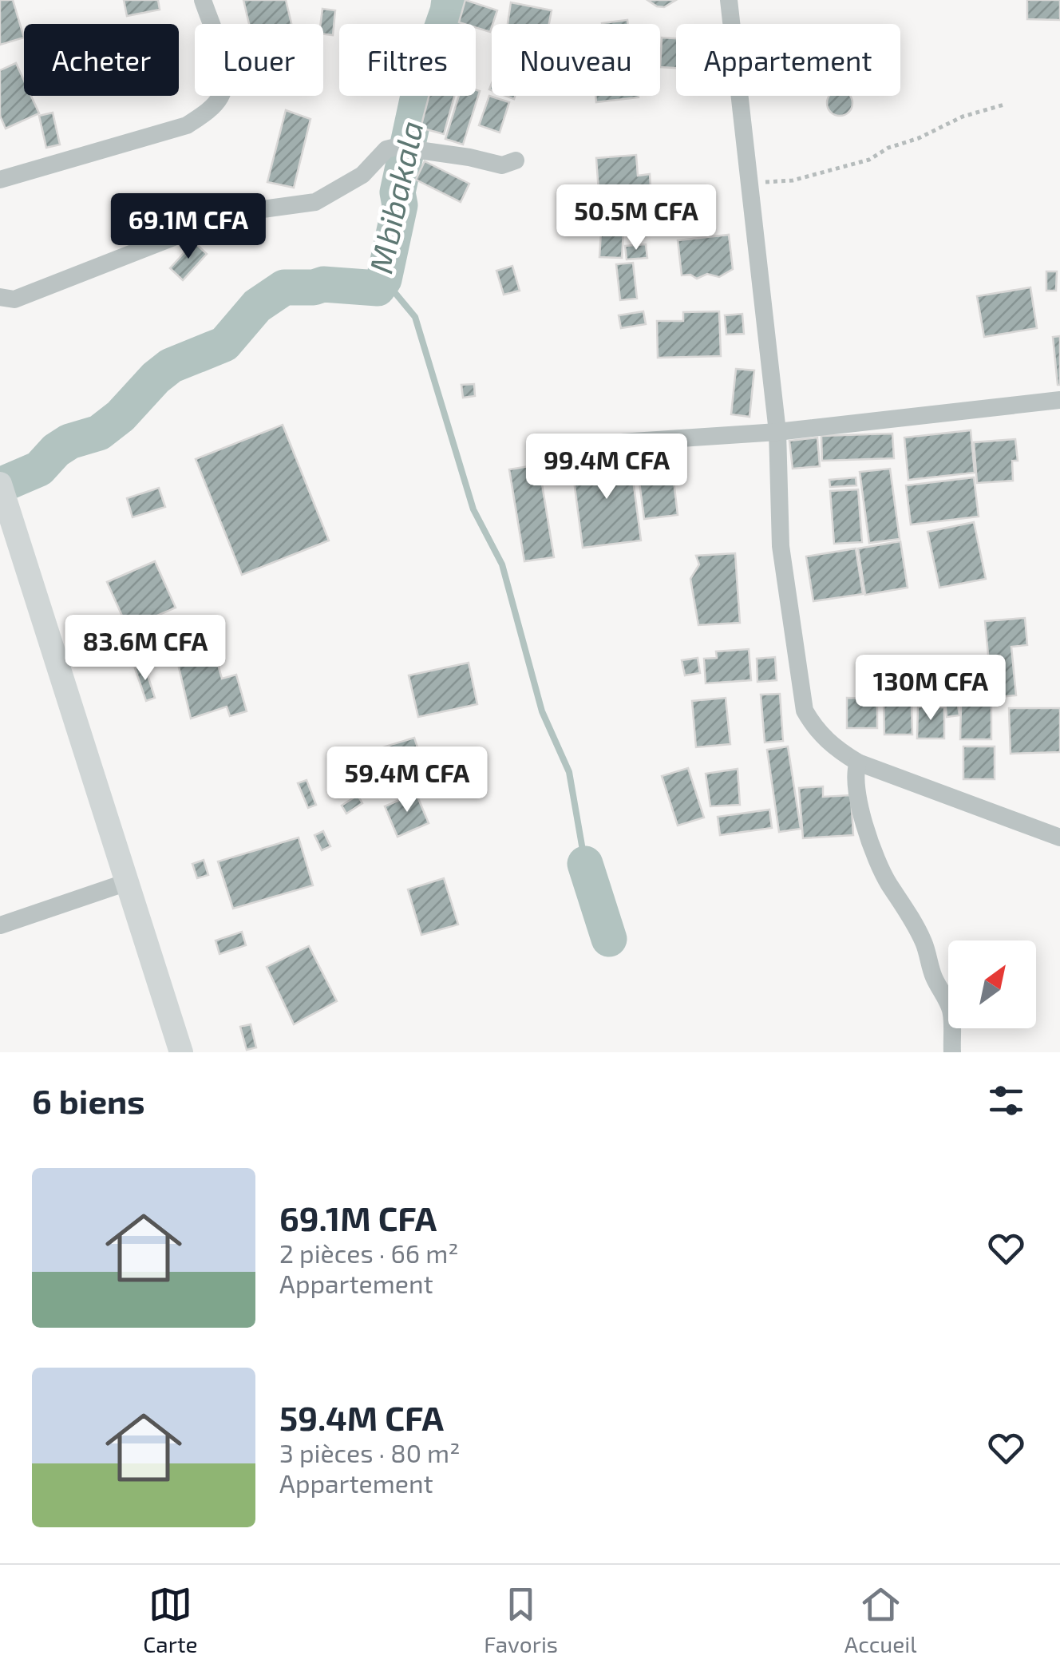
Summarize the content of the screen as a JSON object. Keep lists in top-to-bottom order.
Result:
{
  "water": ["Mbibakala"],
  "north": "top right",
  "page": {
    "chip": [
      "Acheter",
      "Louer",
      "Filtres",
      "Nouveau",
      "Appartement"
    ],
    "price": [
      "50.5M CFA",
      "69.1M CFA",
      "99.4M CFA",
      "83.6M CFA",
      "130M CFA",
      "59.4M CFA"
    ],
    "heading": "6 biens",
    "list": [
      {
        "name": "69.1M CFA",
        "note": "2 pièces · 66 m² · Appartement"
      },
      {
        "name": "59.4M CFA",
        "note": "3 pièces · 80 m² · Appartement"
      }
    ],
    "tabs": ["Carte", "Favoris", "Accueil"]
  }
}
